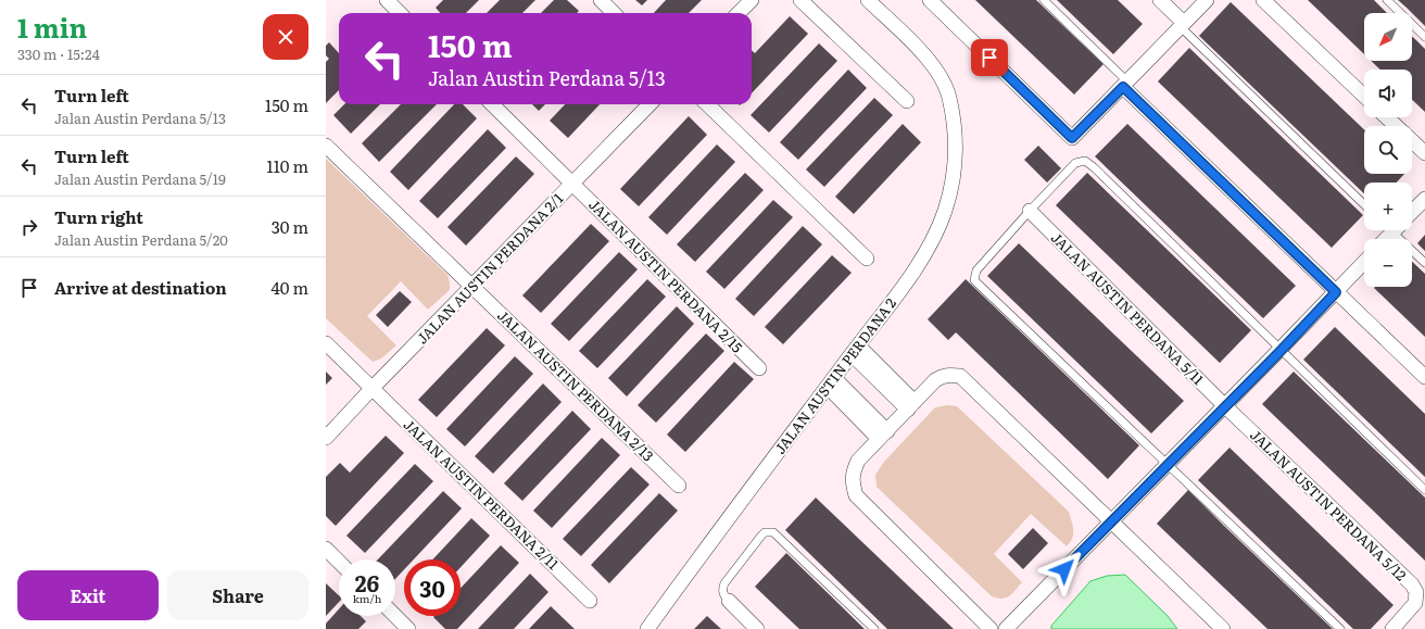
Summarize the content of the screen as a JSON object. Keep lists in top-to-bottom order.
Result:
{
  "streets": {
    "street": [
      "JALAN AUSTIN PERDANA 2/1",
      "JALAN AUSTIN PERDANA 2/15",
      "JALAN AUSTIN PERDANA 5/11",
      "JALAN AUSTIN PERDANA 2",
      "JALAN AUSTIN PERDANA 2/13",
      "JALAN AUSTIN PERDANA 2/11",
      "JALAN AUSTIN PERDANA 5/12"
    ]
  },
  "crossings": [
    ["JALAN AUSTIN PERDANA 2/1", "JALAN AUSTIN PERDANA 2/15"],
    ["JALAN AUSTIN PERDANA 2/1", "JALAN AUSTIN PERDANA 2/13"],
    ["JALAN AUSTIN PERDANA 2/1", "JALAN AUSTIN PERDANA 2/11"],
    ["JALAN AUSTIN PERDANA 5/11", "JALAN AUSTIN PERDANA 5/12"]
  ],
  "north": "bottom left",
  "page": {
    "heading": ["1 min", "330 m · 15:24"],
    "map_buttons": ["+", "−"],
    "turn": ["150 m", "Jalan Austin Perdana 5/13"],
    "list": [
      {
        "name": "Turn left",
        "note": "Jalan Austin Perdana 5/13",
        "value": "150 m"
      },
      {
        "name": "Turn left",
        "note": "Jalan Austin Perdana 5/19",
        "value": "110 m"
      },
      {
        "name": "Turn right",
        "note": "Jalan Austin Perdana 5/20",
        "value": "30 m"
      },
      {
        "name": "Arrive at destination",
        "value": "40 m"
      }
    ],
    "speed": "26 km/h",
    "limit": "30",
    "buttons": ["Exit", "Share"]
  }
}
